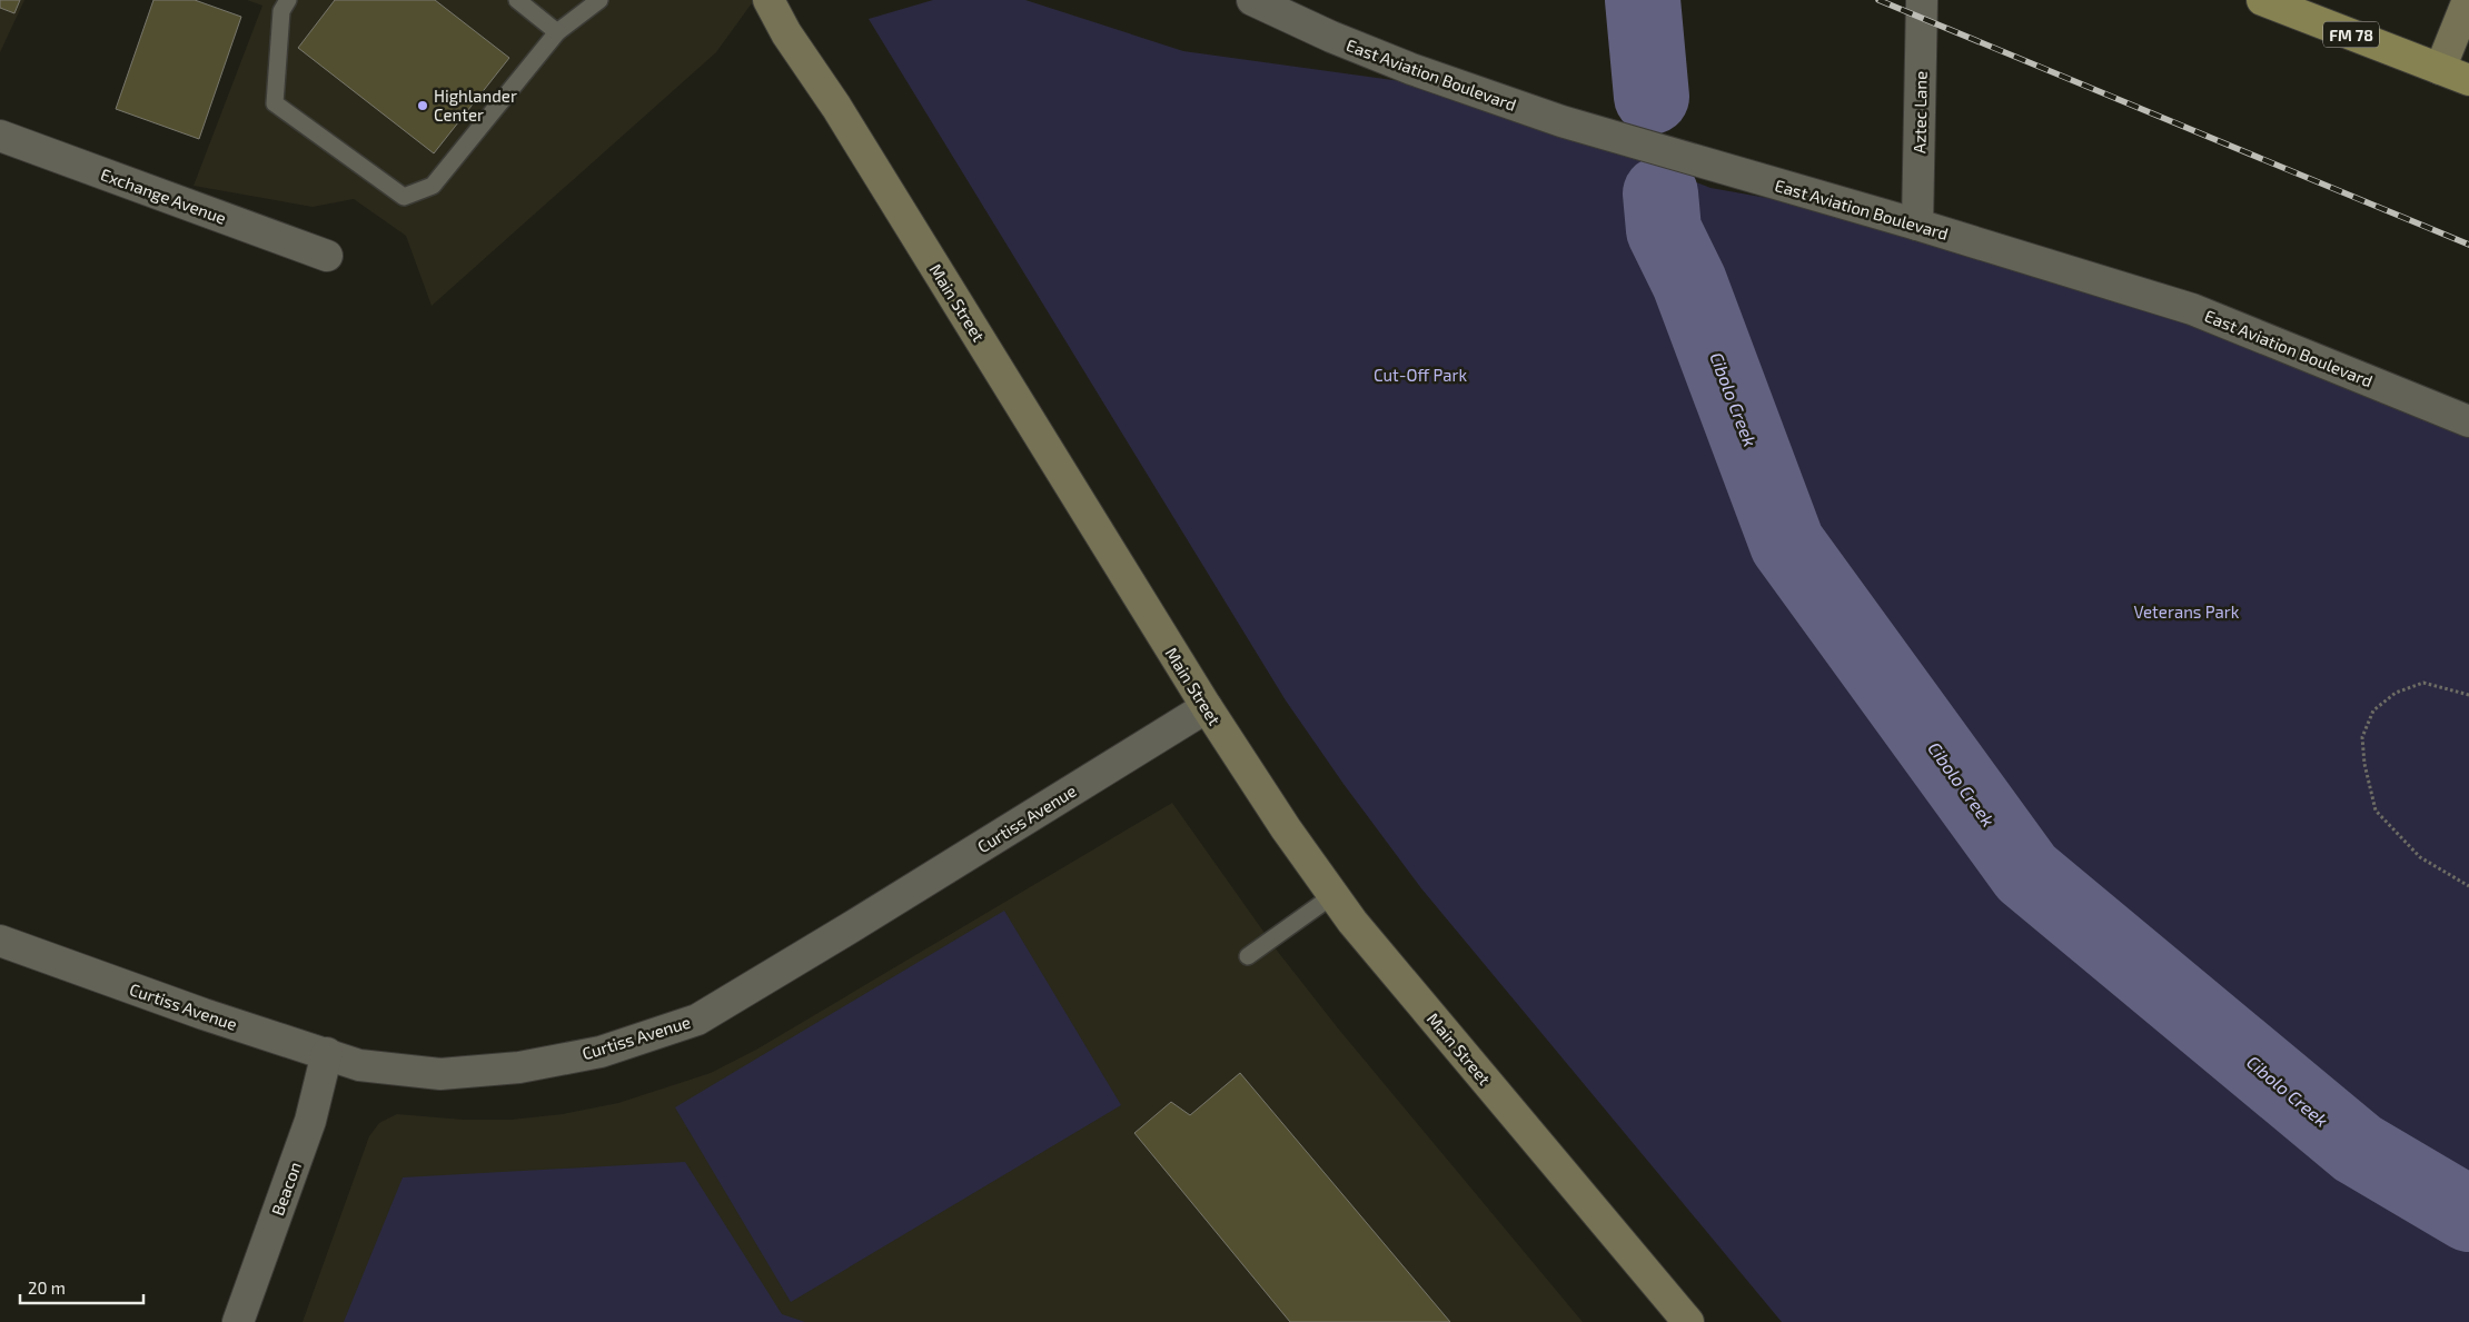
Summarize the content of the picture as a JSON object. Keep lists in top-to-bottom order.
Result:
{
  "streets": {
    "main road": ["FM 78", "Main Street"],
    "street": [
      "East Aviation Boulevard",
      "Aztec Lane",
      "Exchange Avenue",
      "Curtiss Avenue",
      "Beacon"
    ]
  },
  "crossings": [
    ["East Aviation Boulevard", "Aztec Lane"],
    ["Main Street", "Curtiss Avenue"],
    ["Curtiss Avenue", "Beacon"]
  ],
  "water": ["Cibolo Creek"],
  "parks": ["Cut-Off Park", "Veterans Park"],
  "places": ["Highlander Center"],
  "scale_bar": "20 m"
}
